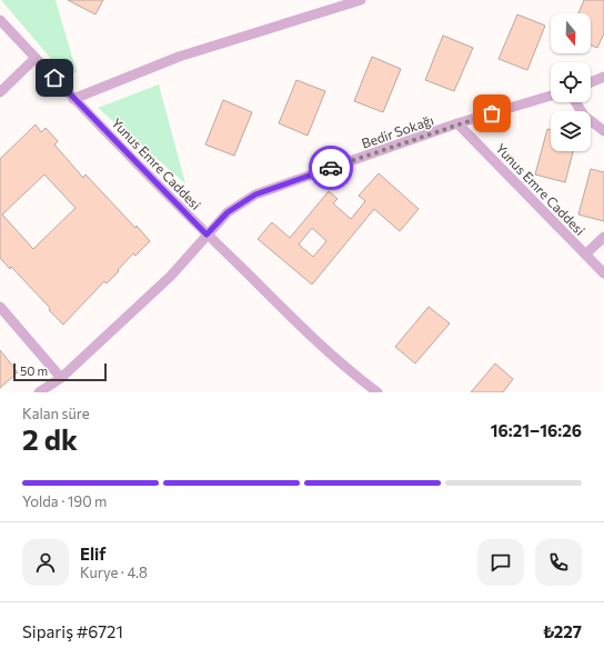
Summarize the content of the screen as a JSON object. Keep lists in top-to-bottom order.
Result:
{
  "streets": {
    "street": ["Bedir Sokağı", "Yunus Emre Caddesi"]
  },
  "crossings": [
    ["Bedir Sokağı", "Yunus Emre Caddesi"]
  ],
  "scale_bar": "50 m",
  "north": "bottom",
  "page": {
    "scale": "50 m",
    "heading": ["2 dk", "Kalan süre", "16:21–16:26"],
    "panel": [
      "Elif",
      "Kurye · 4.8",
      "Sipariş #6721",
      "₺227"
    ],
    "bar": "Yolda · 190 m"
  }
}
